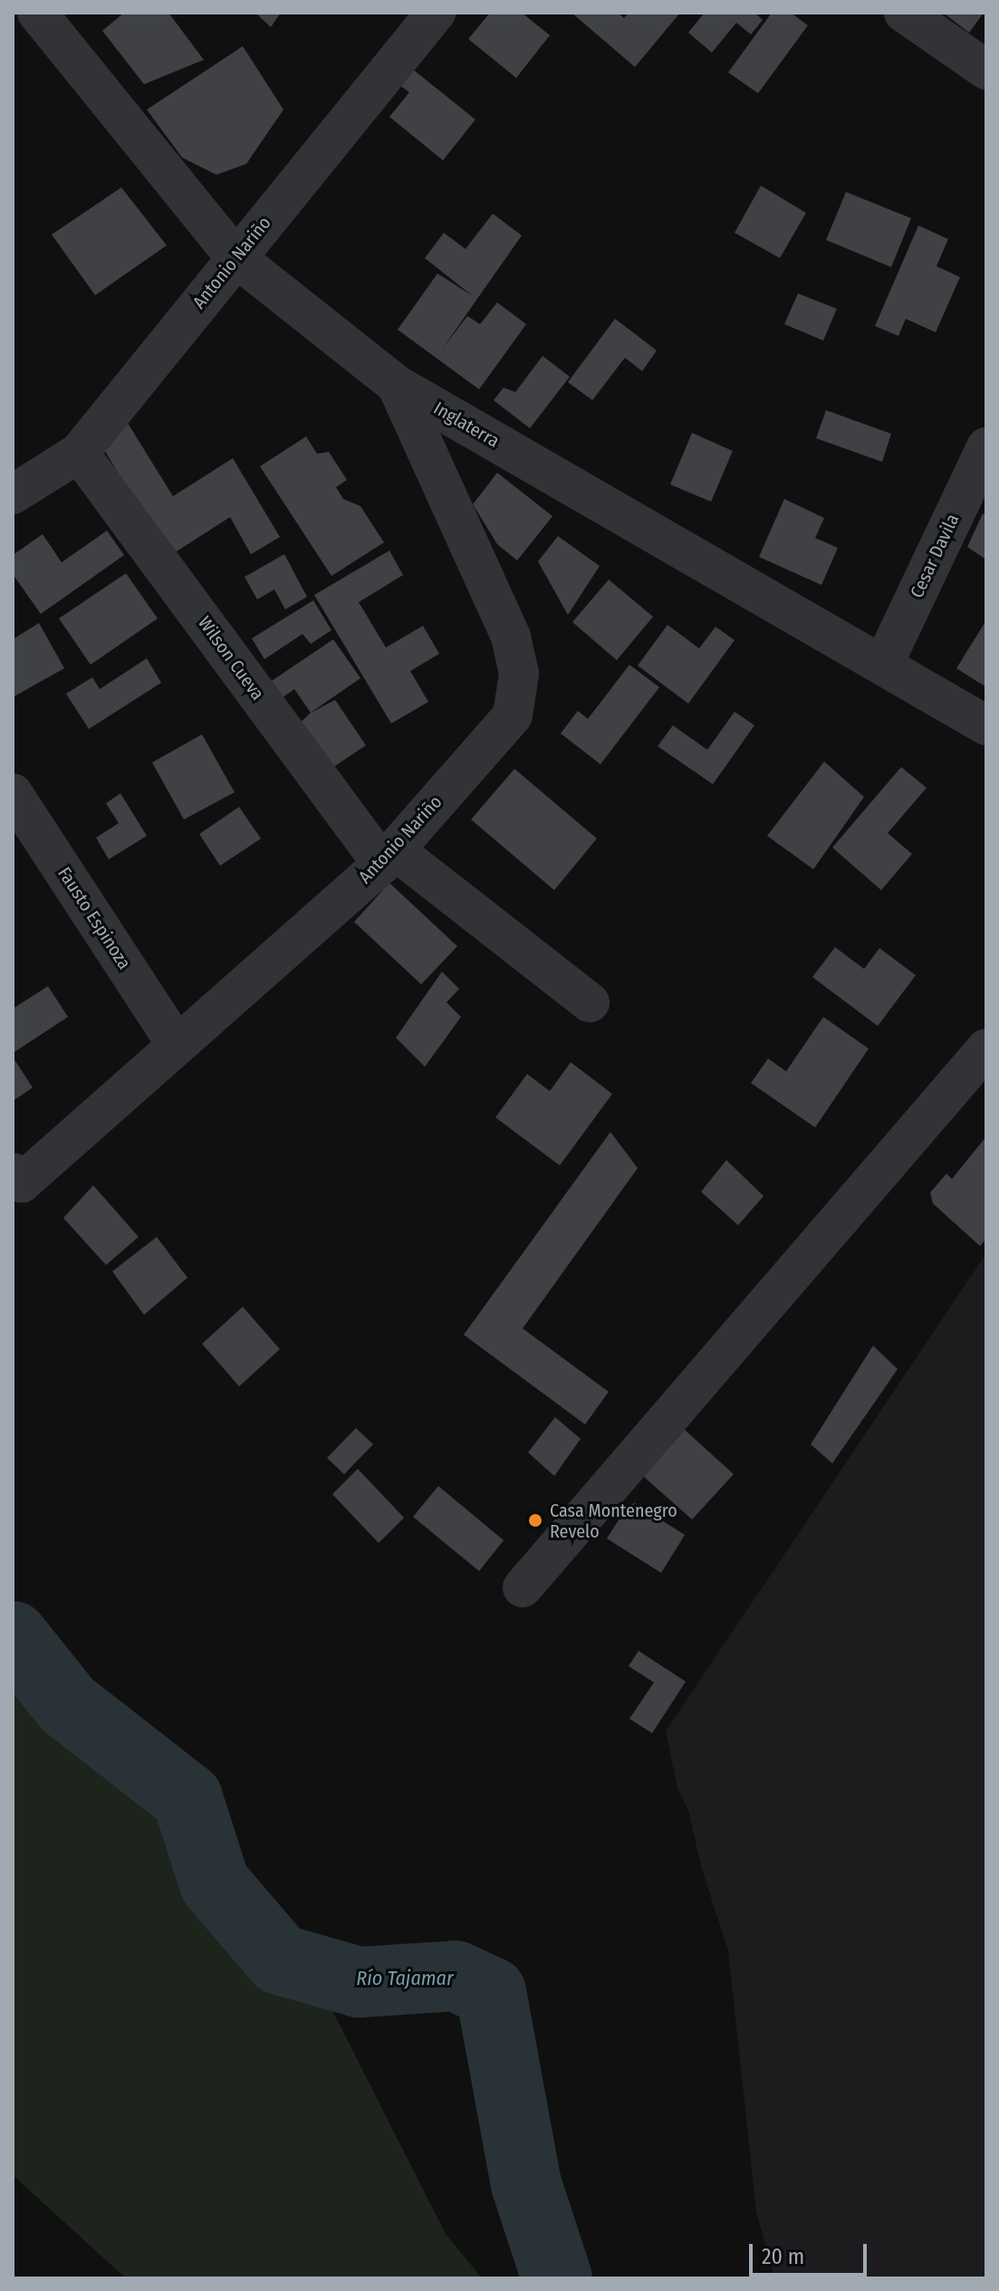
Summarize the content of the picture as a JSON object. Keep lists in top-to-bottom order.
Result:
{
  "streets": {
    "street": [
      "Antonio Nariño",
      "Inglaterra",
      "Cesar Davila",
      "Wilson Cueva",
      "Fausto Espinoza"
    ]
  },
  "crossings": [
    ["Antonio Nariño", "Inglaterra"],
    ["Antonio Nariño", "Wilson Cueva"],
    ["Antonio Nariño", "Fausto Espinoza"],
    ["Inglaterra", "Cesar Davila"]
  ],
  "water": ["Río Tajamar"],
  "places": ["Casa Montenegro Revelo"],
  "scale_bar": "20 m"
}
